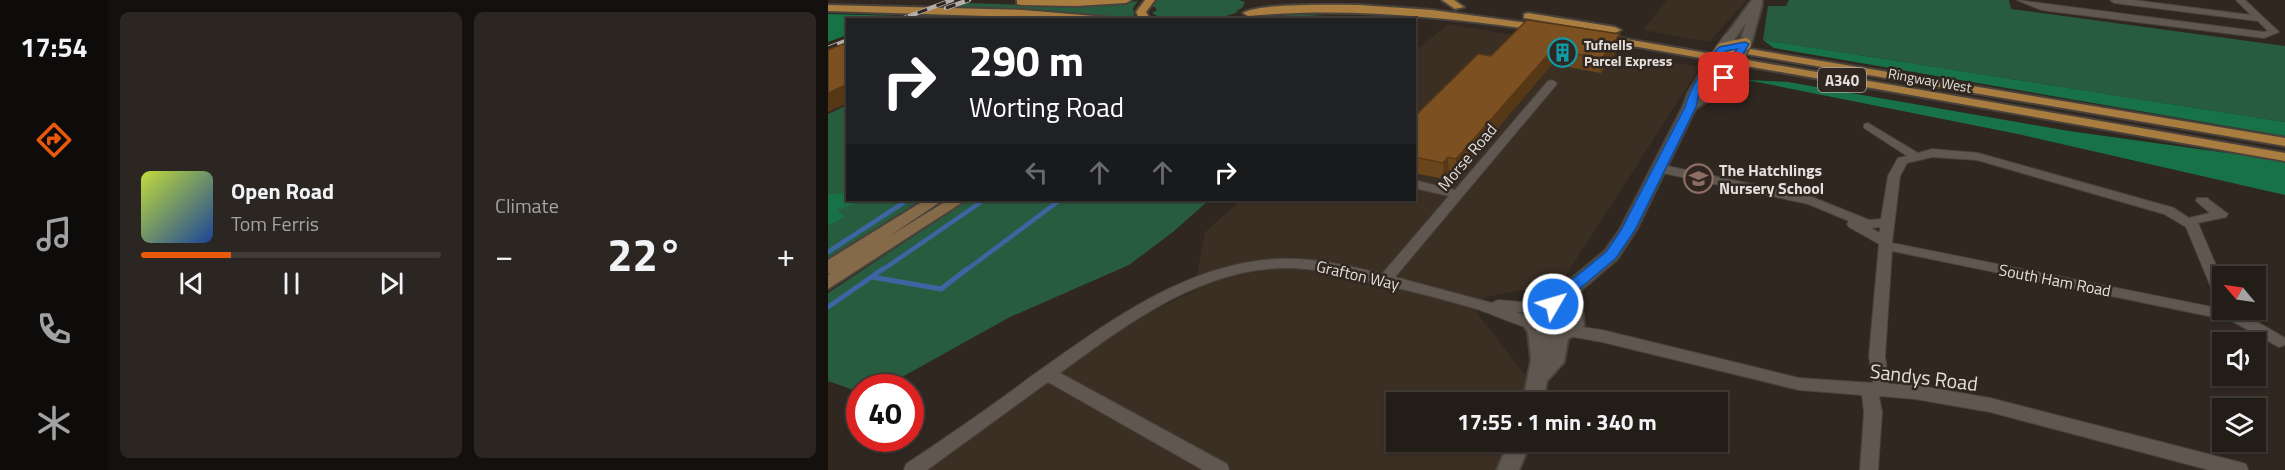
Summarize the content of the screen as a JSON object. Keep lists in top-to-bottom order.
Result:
{
  "streets": {
    "main road": ["A340", "Ringway West"],
    "street": [
      "Morse Road",
      "Grafton Way",
      "South Ham Road",
      "Sandys Road"
    ]
  },
  "crossings": [
    ["Morse Road", "Grafton Way"]
  ],
  "places": {
    "building": ["Tufnells Parcel Express"],
    "school or university": ["The Hatchlings Nursery School"]
  },
  "north": "top left",
  "page": {
    "tabs": "17:54",
    "tile": "Climate",
    "turn": ["290 m", "Worting Road"],
    "song": ["Open Road", "Tom Ferris"],
    "heat": ["−", "22°", "+"],
    "limit": "40",
    "trip": "17:55 · 1 min · 340 m"
  }
}
